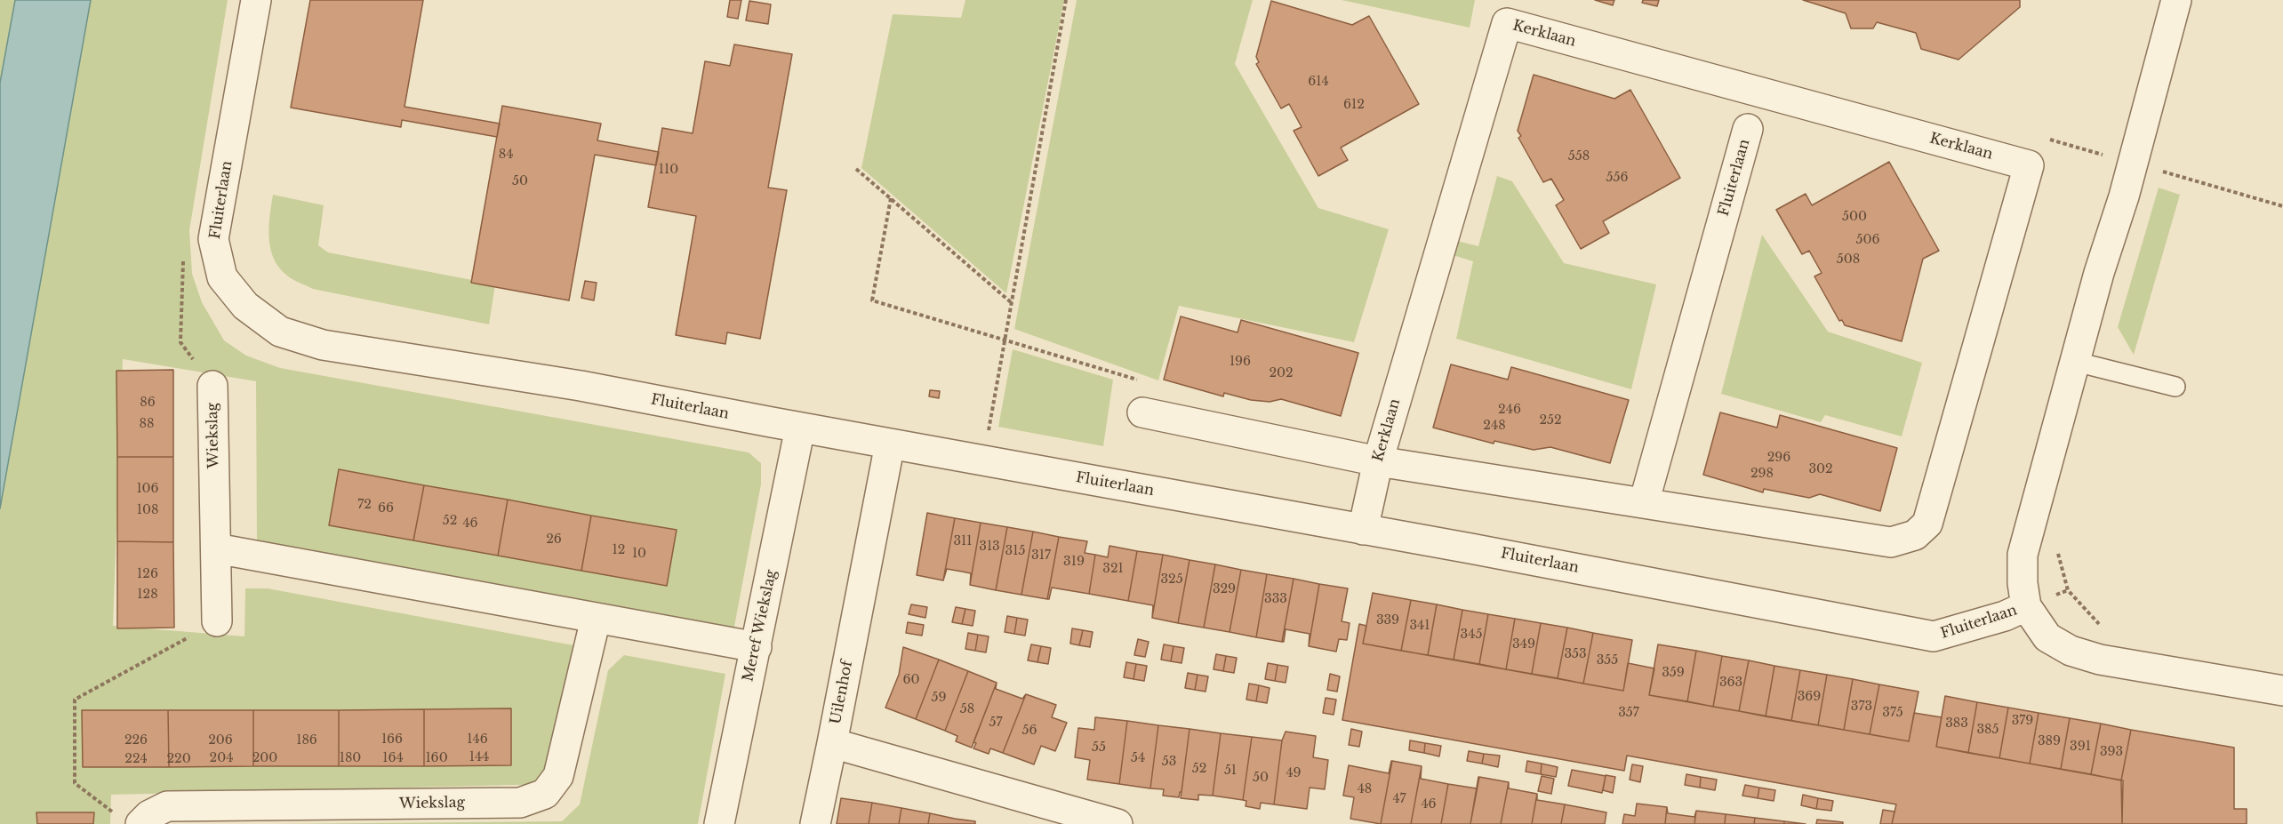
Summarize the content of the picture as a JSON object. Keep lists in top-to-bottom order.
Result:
{
  "streets": {
    "street": [
      "Kerklaan",
      "Fluiterlaan",
      "Wiekslag",
      "Meref Wiekslag",
      "Uilenhof"
    ]
  },
  "crossings": [
    ["Kerklaan", "Fluiterlaan"],
    ["Fluiterlaan", "Meref Wiekslag"],
    ["Fluiterlaan", "Uilenhof"]
  ],
  "house_numbers": [
    "614",
    "612",
    "84",
    "558",
    "110",
    "556",
    "50",
    "500",
    "506",
    "508",
    "196",
    "202",
    "86",
    "246",
    "252",
    "88",
    "248",
    "296",
    "302",
    "298",
    "106",
    "72",
    "66",
    "108",
    "52",
    "46",
    "26",
    "311",
    "313",
    "12",
    "315",
    "10",
    "317",
    "319",
    "321",
    "126",
    "325",
    "329",
    "128",
    "333",
    "339",
    "341",
    "345",
    "349",
    "353",
    "355",
    "359",
    "60",
    "363",
    "369",
    "59",
    "373",
    "58",
    "357",
    "375",
    "379",
    "57",
    "383",
    "385",
    "56",
    "166",
    "146",
    "226",
    "206",
    "186",
    "389",
    "391",
    "55",
    "393",
    "144",
    "204",
    "200",
    "180",
    "164",
    "160",
    "54",
    "224",
    "220",
    "53",
    "52",
    "51",
    "49",
    "50",
    "48",
    "47",
    "46"
  ]
}
